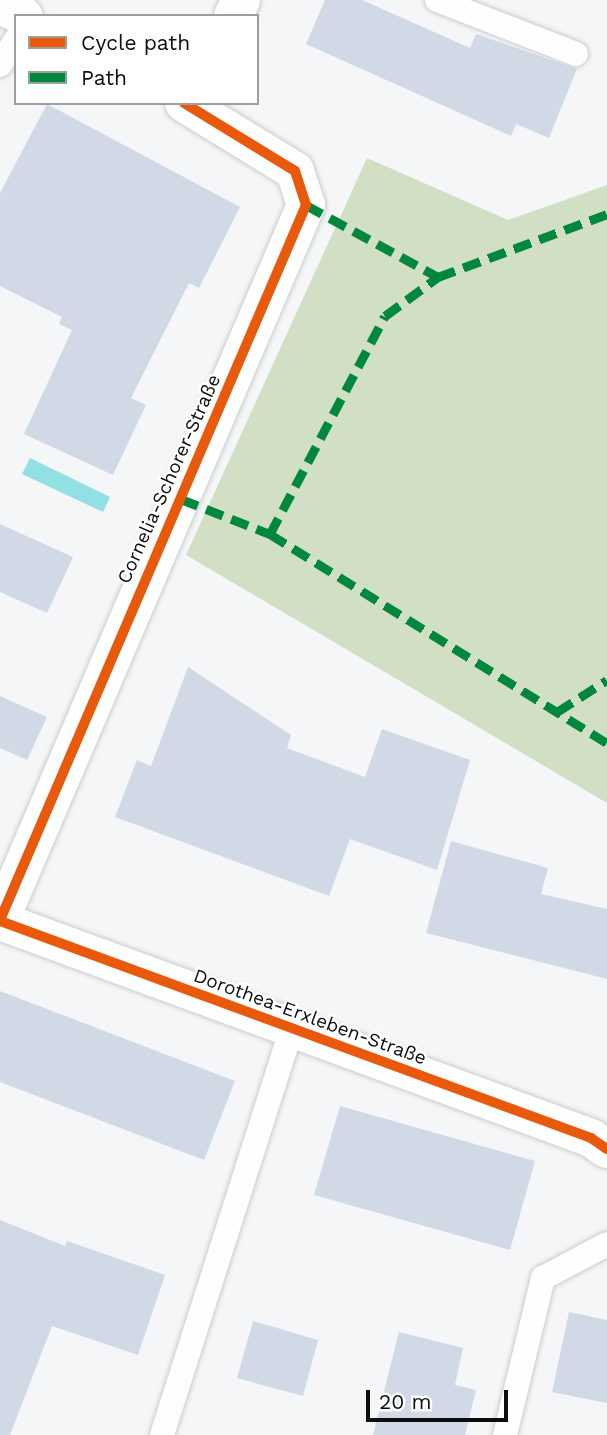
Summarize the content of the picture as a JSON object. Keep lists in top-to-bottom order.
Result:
{
  "streets": {
    "street": ["Cornelia-Schorer-Straße", "Dorothea-Erxleben-Straße"]
  },
  "crossings": [
    ["Cornelia-Schorer-Straße", "Dorothea-Erxleben-Straße"]
  ],
  "legend": ["Cycle path", "Path"],
  "scale_bar": "20 m"
}
